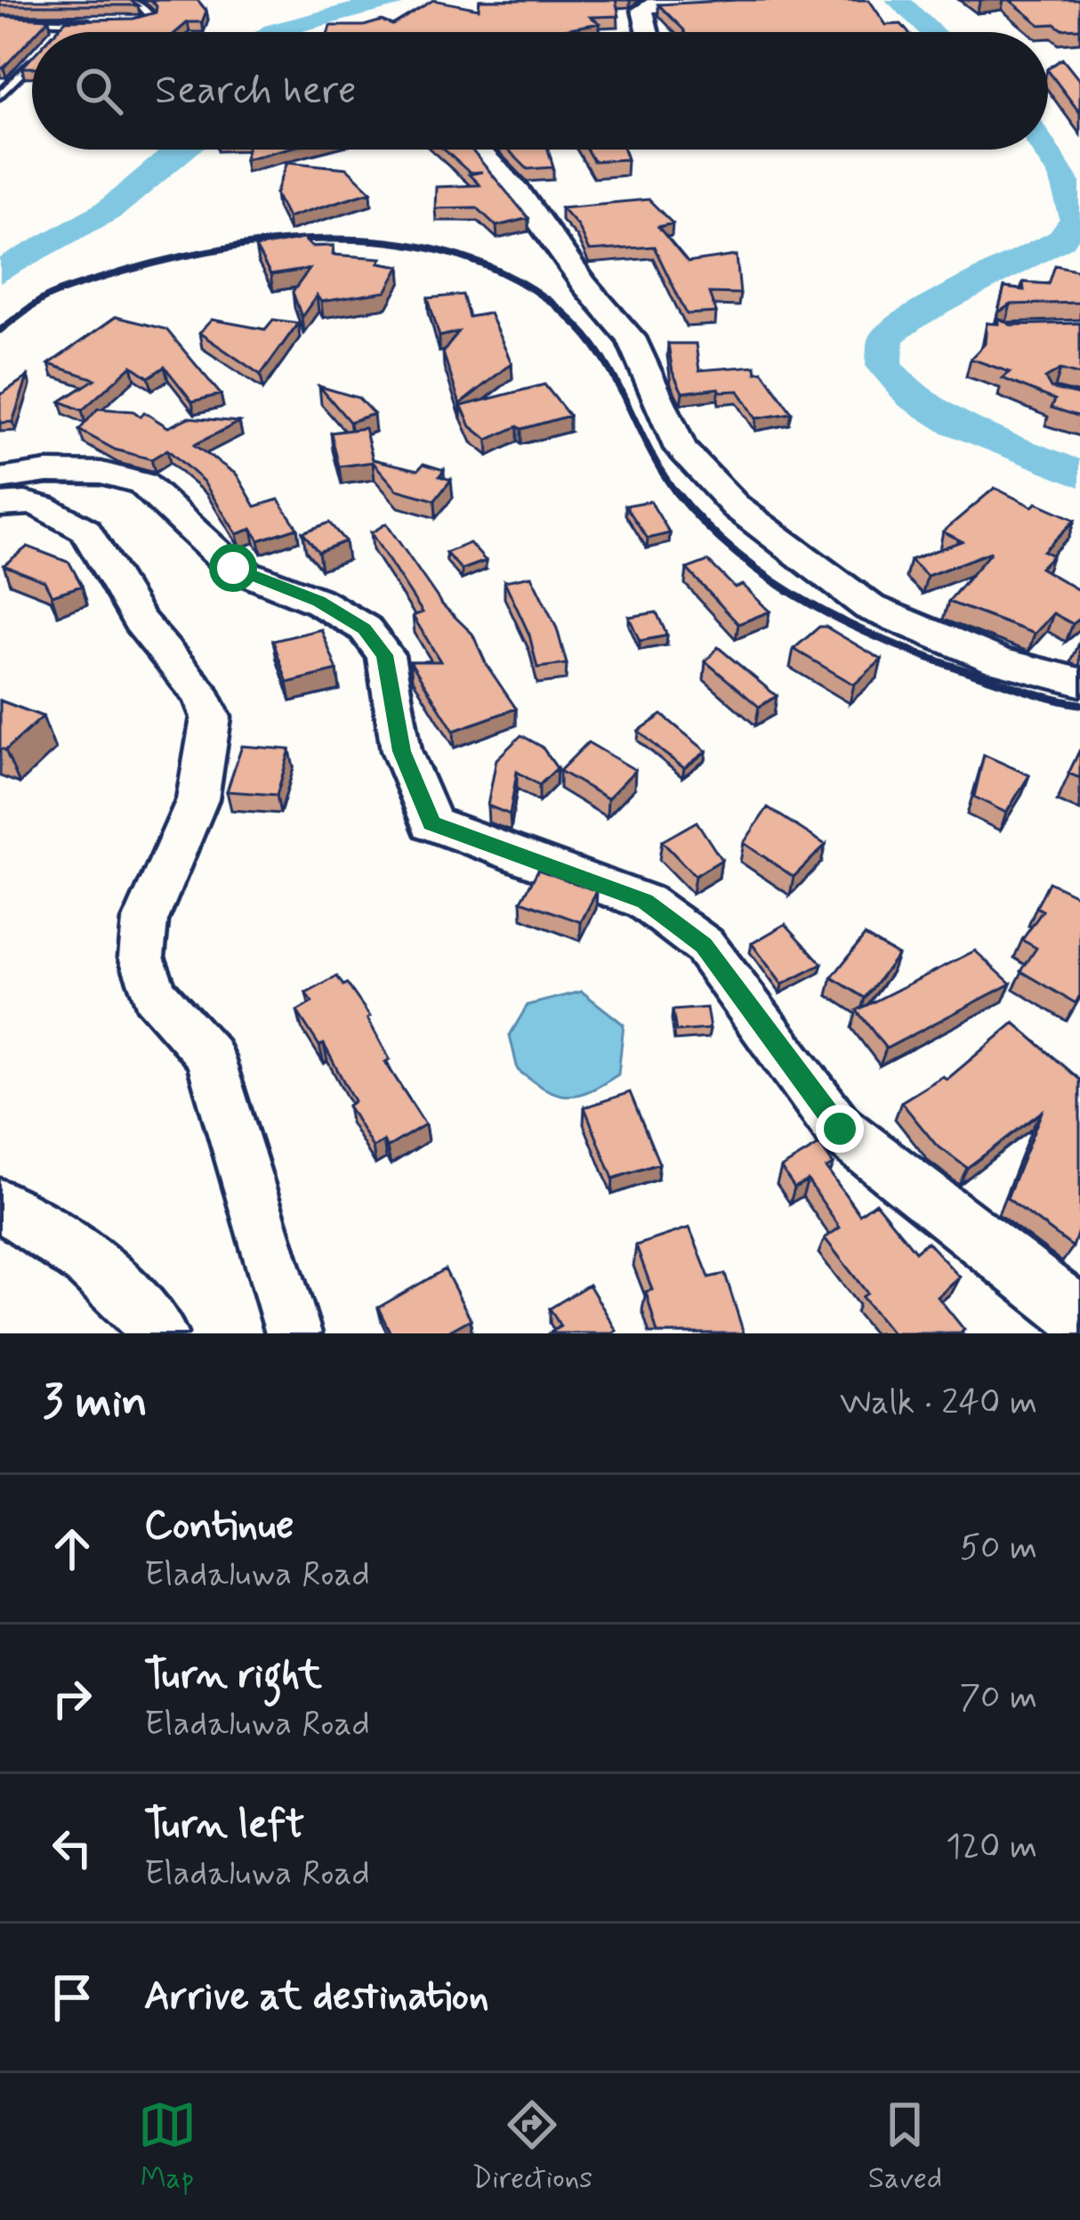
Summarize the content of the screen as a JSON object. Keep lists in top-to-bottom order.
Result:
{
  "page": {
    "search": "Search here",
    "heading": ["3 min", "Walk · 240 m"],
    "list": [
      ["Continue", "Eladaluwa Road", "50 m"],
      ["Turn right", "Eladaluwa Road", "70 m"],
      ["Turn left", "Eladaluwa Road", "120 m"],
      "Arrive at destination"
    ],
    "nav": ["Map", "Directions", "Saved"]
  }
}
